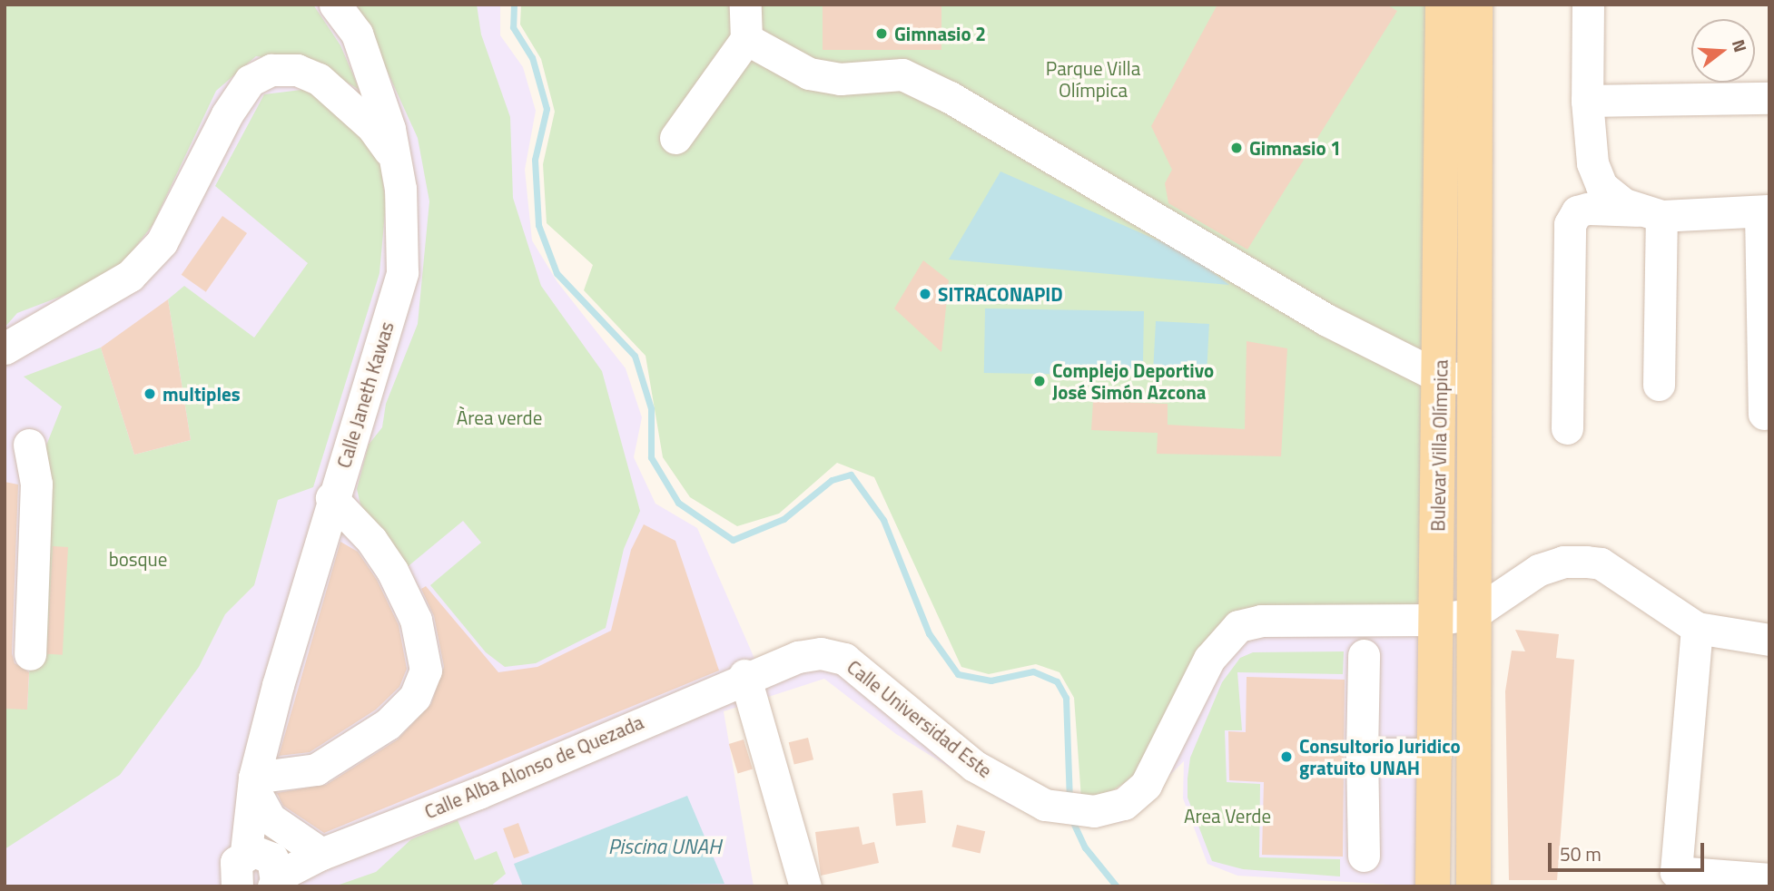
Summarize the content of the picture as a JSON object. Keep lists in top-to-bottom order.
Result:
{
  "streets": {
    "main road": ["Bulevar Villa Olímpica"],
    "street": ["Calle Janeth Kawas", "Calle Universidad Este", "Calle Alba Alonso de Quezada"]
  },
  "crossings": [
    ["Bulevar Villa Olímpica", "Calle Universidad Este"],
    ["Calle Universidad Este", "Calle Alba Alonso de Quezada"]
  ],
  "water": ["Piscina UNAH"],
  "parks": [
    "Parque Villa Olímpica",
    "Àrea verde",
    "bosque",
    "Area Verde"
  ],
  "places": [
    "Gimnasio 2",
    "Gimnasio 1",
    "SITRACONAPID",
    "Complejo Deportivo José Simón Azcona",
    "multiples",
    "Consultorio Juridico gratuito UNAH"
  ],
  "scale_bar": "50 m",
  "north": "right"
}
